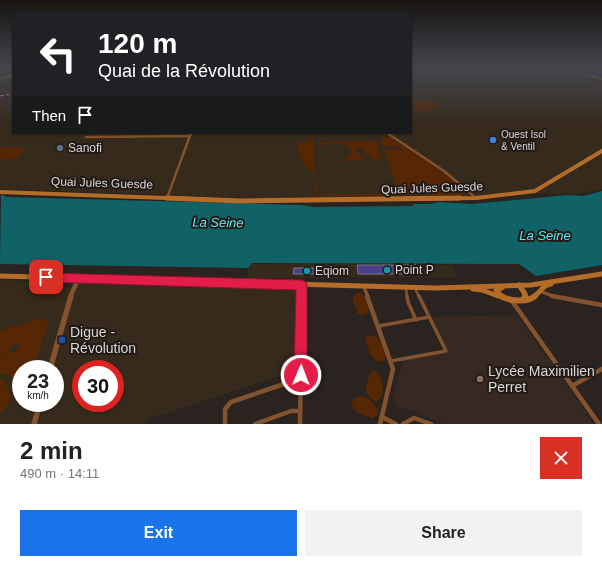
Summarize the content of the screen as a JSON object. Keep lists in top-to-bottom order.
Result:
{
  "streets": {
    "main road": ["Quai Jules Guesde"]
  },
  "water": ["La Seine"],
  "places": {
    "other": [
      "Ouest Isol & Ventil",
      "Sanofi",
      "Point P",
      "Eqiom",
      "Lycée Maximilien Perret"
    ],
    "transit": ["Digue - Révolution"]
  },
  "page": {
    "turn": ["120 m", "Quai de la Révolution"],
    "then": "Then",
    "speed": "23 km/h",
    "limit": "30",
    "heading": ["2 min", "490 m · 14:11"],
    "buttons": ["Exit", "Share"]
  }
}
